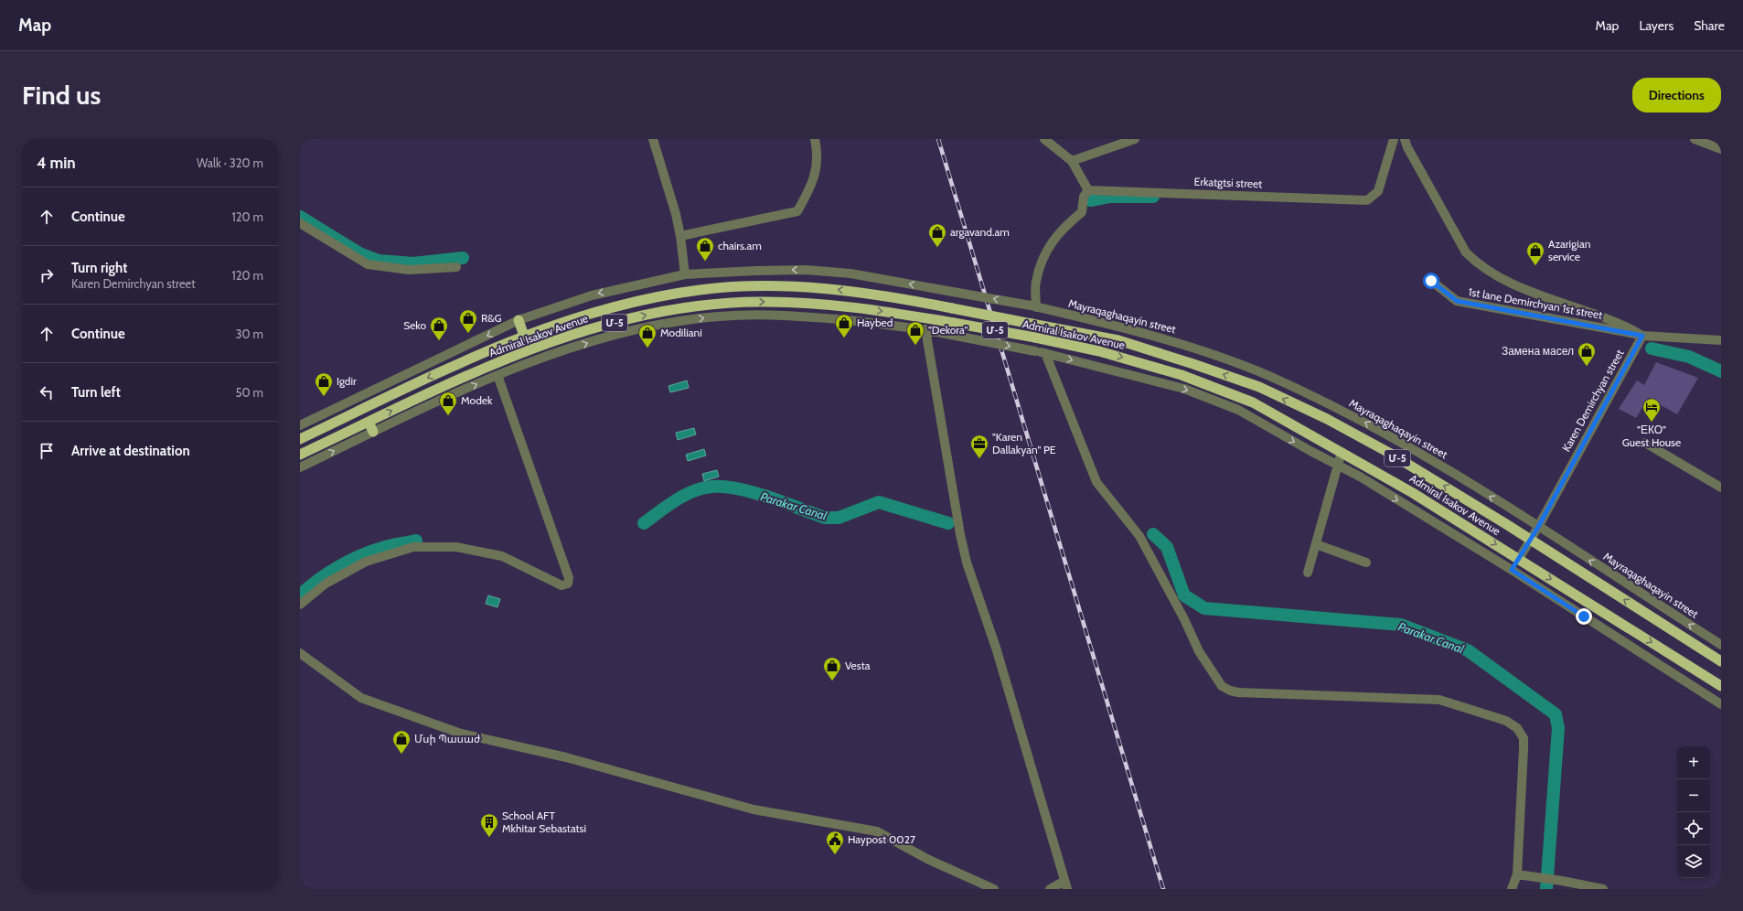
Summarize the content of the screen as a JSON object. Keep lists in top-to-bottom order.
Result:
{
  "streets": {
    "highway": ["Մ-5", "Admiral Isakov Avenue"],
    "street": [
      "Erkatgtsi street",
      "1st lane Demirchyan 1st street",
      "Mayraqaghaqayin street",
      "Karen Demirchyan street"
    ]
  },
  "crossings": [
    ["1st lane Demirchyan 1st street", "Karen Demirchyan street"],
    ["Mayraqaghaqayin street", "Karen Demirchyan street"],
    ["Admiral Isakov Avenue", "Karen Demirchyan street"]
  ],
  "water": ["Parakar Canal"],
  "places": {
    "shop": [
      "argavand.am",
      "chairs.am",
      "Azarigian service",
      "R&G",
      "Haybed",
      "Seko",
      "\"Dekora\"",
      "Modiliani",
      "Замена масел",
      "Igdir",
      "Modek",
      "Vesta",
      "Մսի Պասաժ"
    ],
    "hotel": ["\"ЕКО\" Guest House"],
    "office": ["\"Karen Dallakyan\" PE"],
    "building": ["School AFT Mkhitar Sebastatsi"],
    "public building": ["Haypost 0027"]
  },
  "page": {
    "header": "Map",
    "nav": ["Map", "Layers", "Share"],
    "buttons": "Directions",
    "title": "Find us",
    "heading": ["4 min", "Walk · 320 m"],
    "list": [
      ["Continue", "120 m"],
      ["Turn right", "Karen Demirchyan street", "120 m"],
      ["Continue", "30 m"],
      ["Turn left", "50 m"],
      "Arrive at destination"
    ],
    "map_buttons": ["+", "−"]
  }
}
